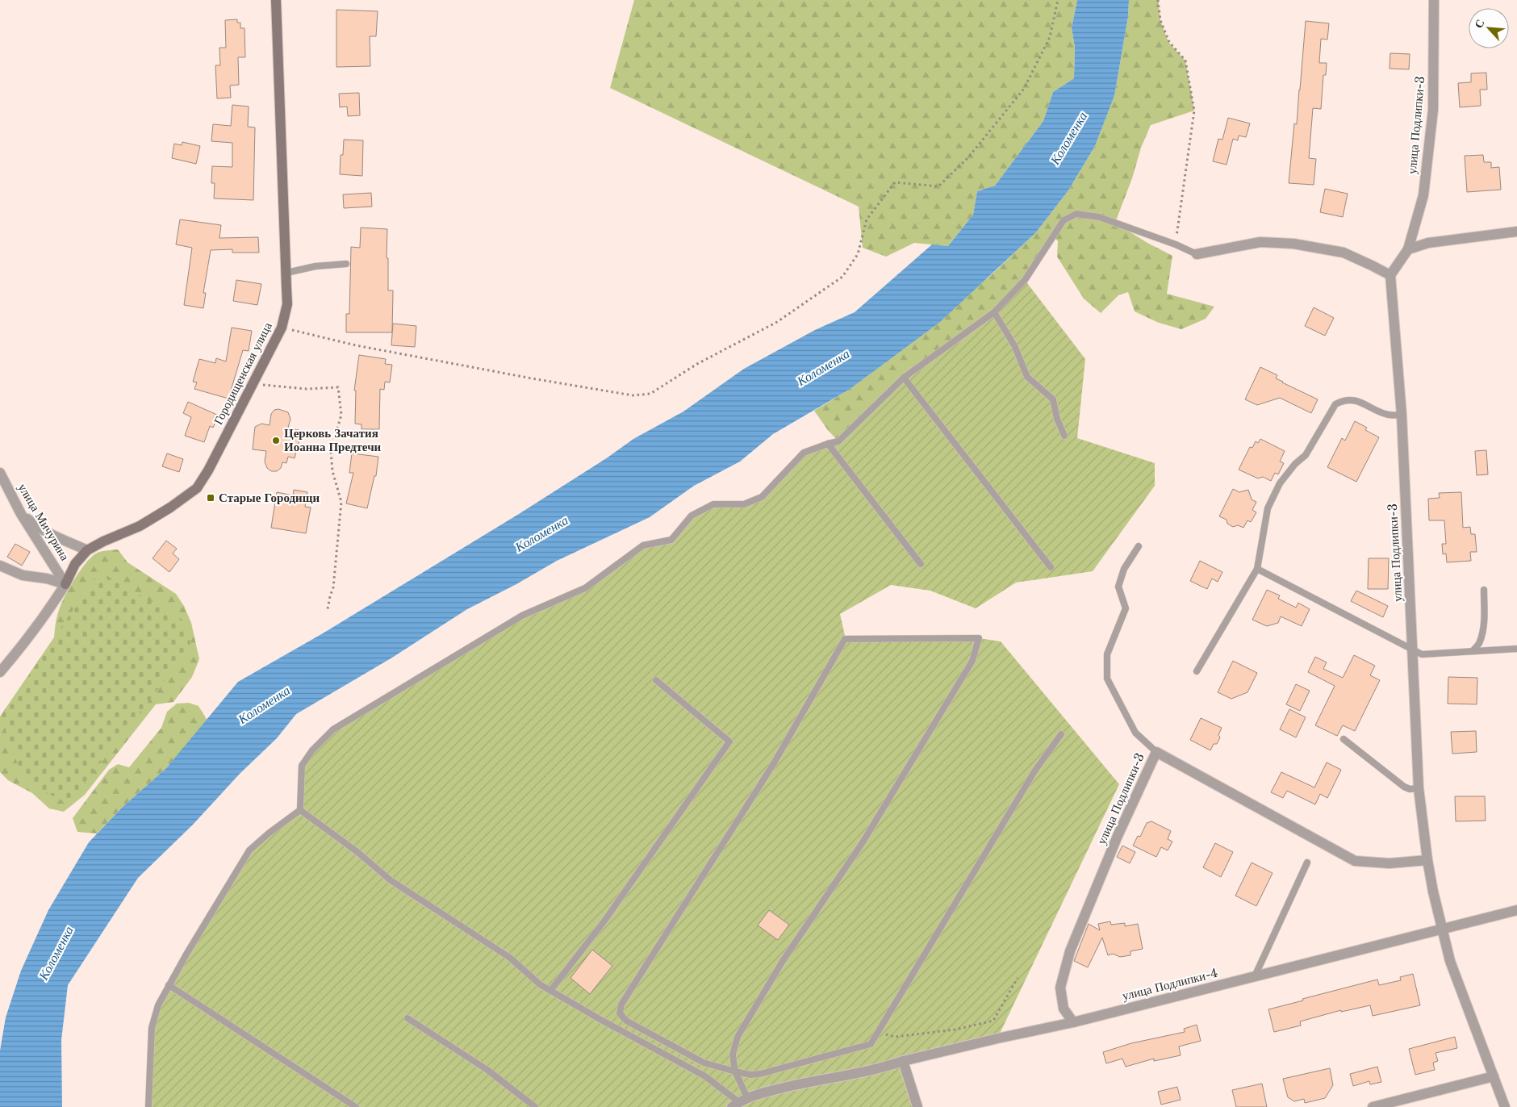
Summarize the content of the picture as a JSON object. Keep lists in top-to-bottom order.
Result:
{
  "streets": {
    "street": [
      "улица Подлипки-3",
      "Городищенская улица",
      "улица Мичурина",
      "улица Подлипки-4"
    ]
  },
  "crossings": [
    ["улица Подлипки-3", "улица Подлипки-4"],
    ["Городищенская улица", "улица Мичурина"]
  ],
  "water": ["Коломенка"],
  "places": {
    "other": ["Церковь Зачатия Иоанна Предтечи"],
    "transit": ["Старые Городищи"]
  },
  "north": "top left"
}
